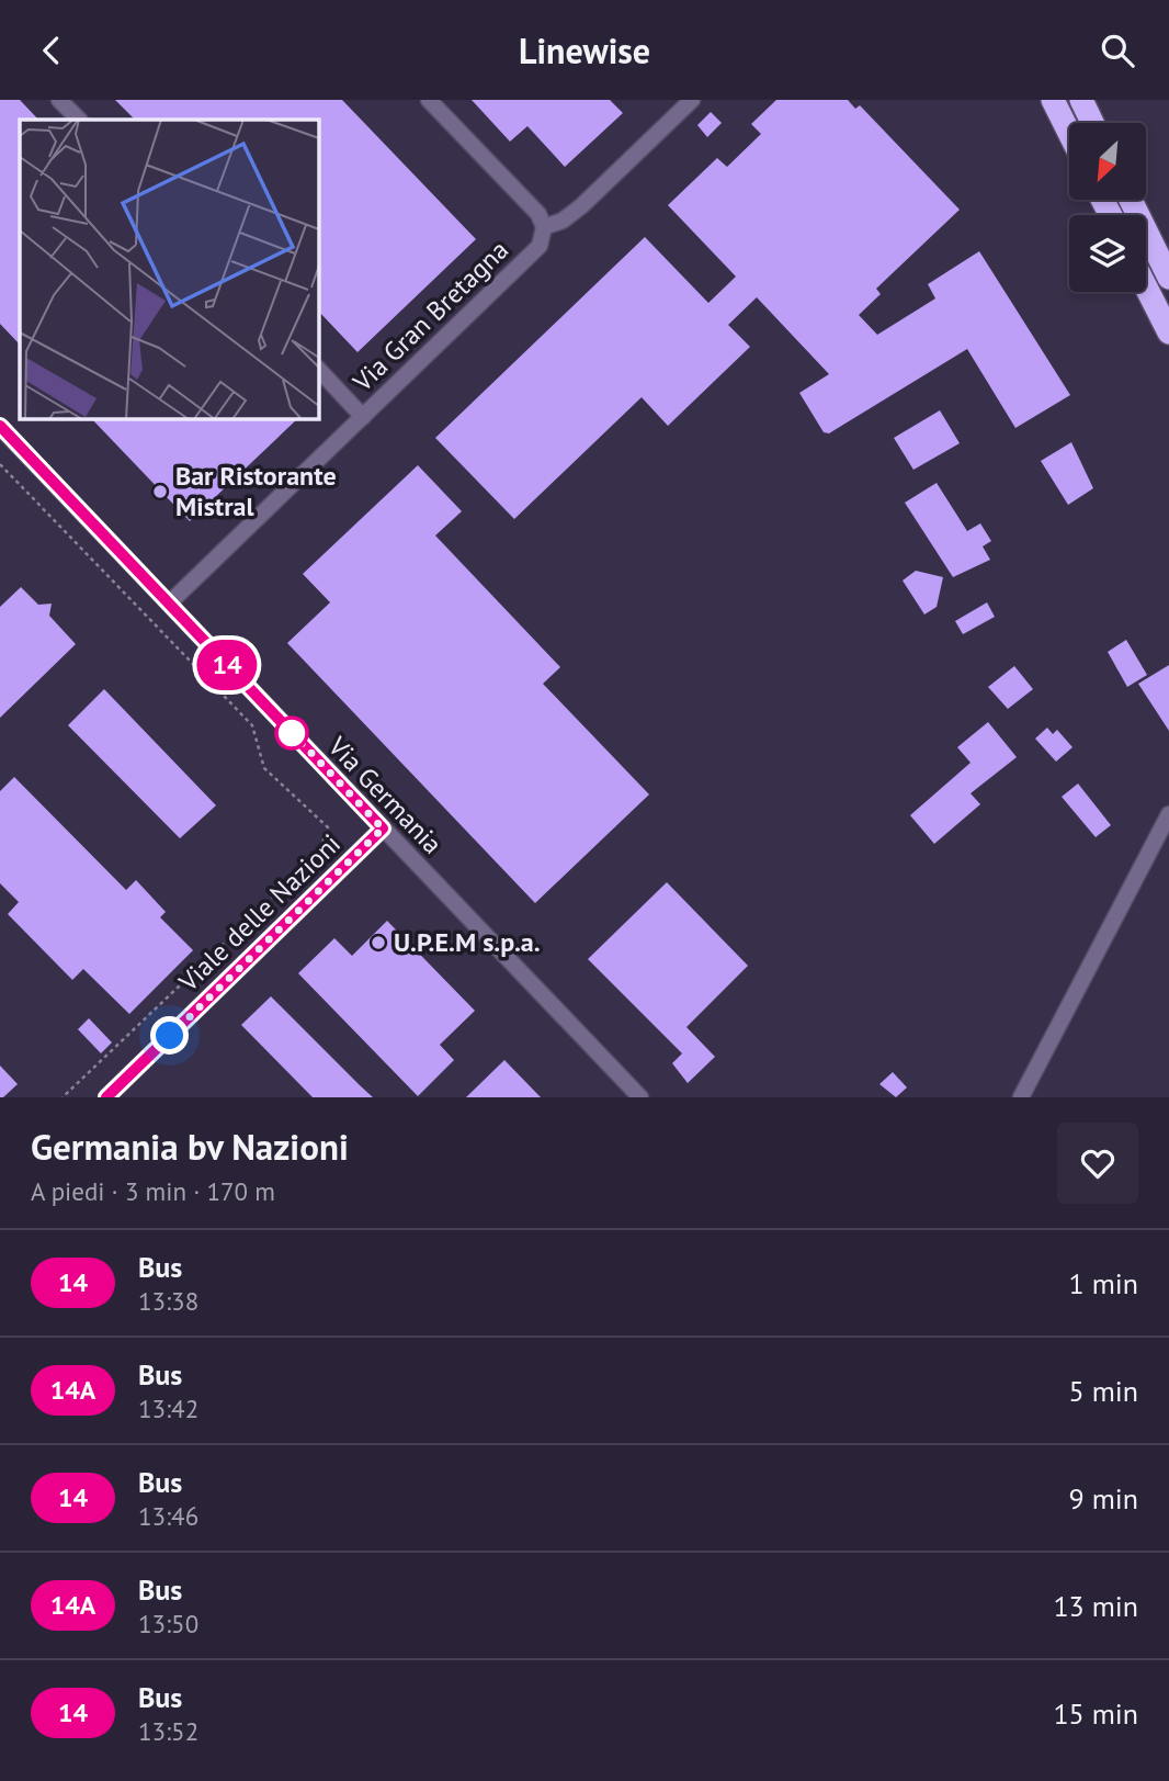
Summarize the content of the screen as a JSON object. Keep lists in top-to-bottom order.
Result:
{
  "streets": {
    "street": ["Via Gran Bretagna", "Via Germania", "Viale delle Nazioni"]
  },
  "crossings": [
    ["Via Gran Bretagna", "Via Germania"],
    ["Via Germania", "Viale delle Nazioni"]
  ],
  "places": ["Bar Ristorante Mistral", "U.P.E.M s.p.a."],
  "lines": ["bus line 14"],
  "north": "bottom left",
  "page": {
    "header": "Linewise",
    "on_map": "14",
    "heading": ["Germania bv Nazioni", "A piedi · 3 min · 170 m"],
    "list": [
      {
        "mark": "14",
        "name": "Bus",
        "note": "13:38",
        "value": "1 min"
      },
      {
        "mark": "14A",
        "name": "Bus",
        "note": "13:42",
        "value": "5 min"
      },
      {
        "mark": "14",
        "name": "Bus",
        "note": "13:46",
        "value": "9 min"
      },
      {
        "mark": "14A",
        "name": "Bus",
        "note": "13:50",
        "value": "13 min"
      },
      {
        "mark": "14",
        "name": "Bus",
        "note": "13:52",
        "value": "15 min"
      }
    ]
  }
}
